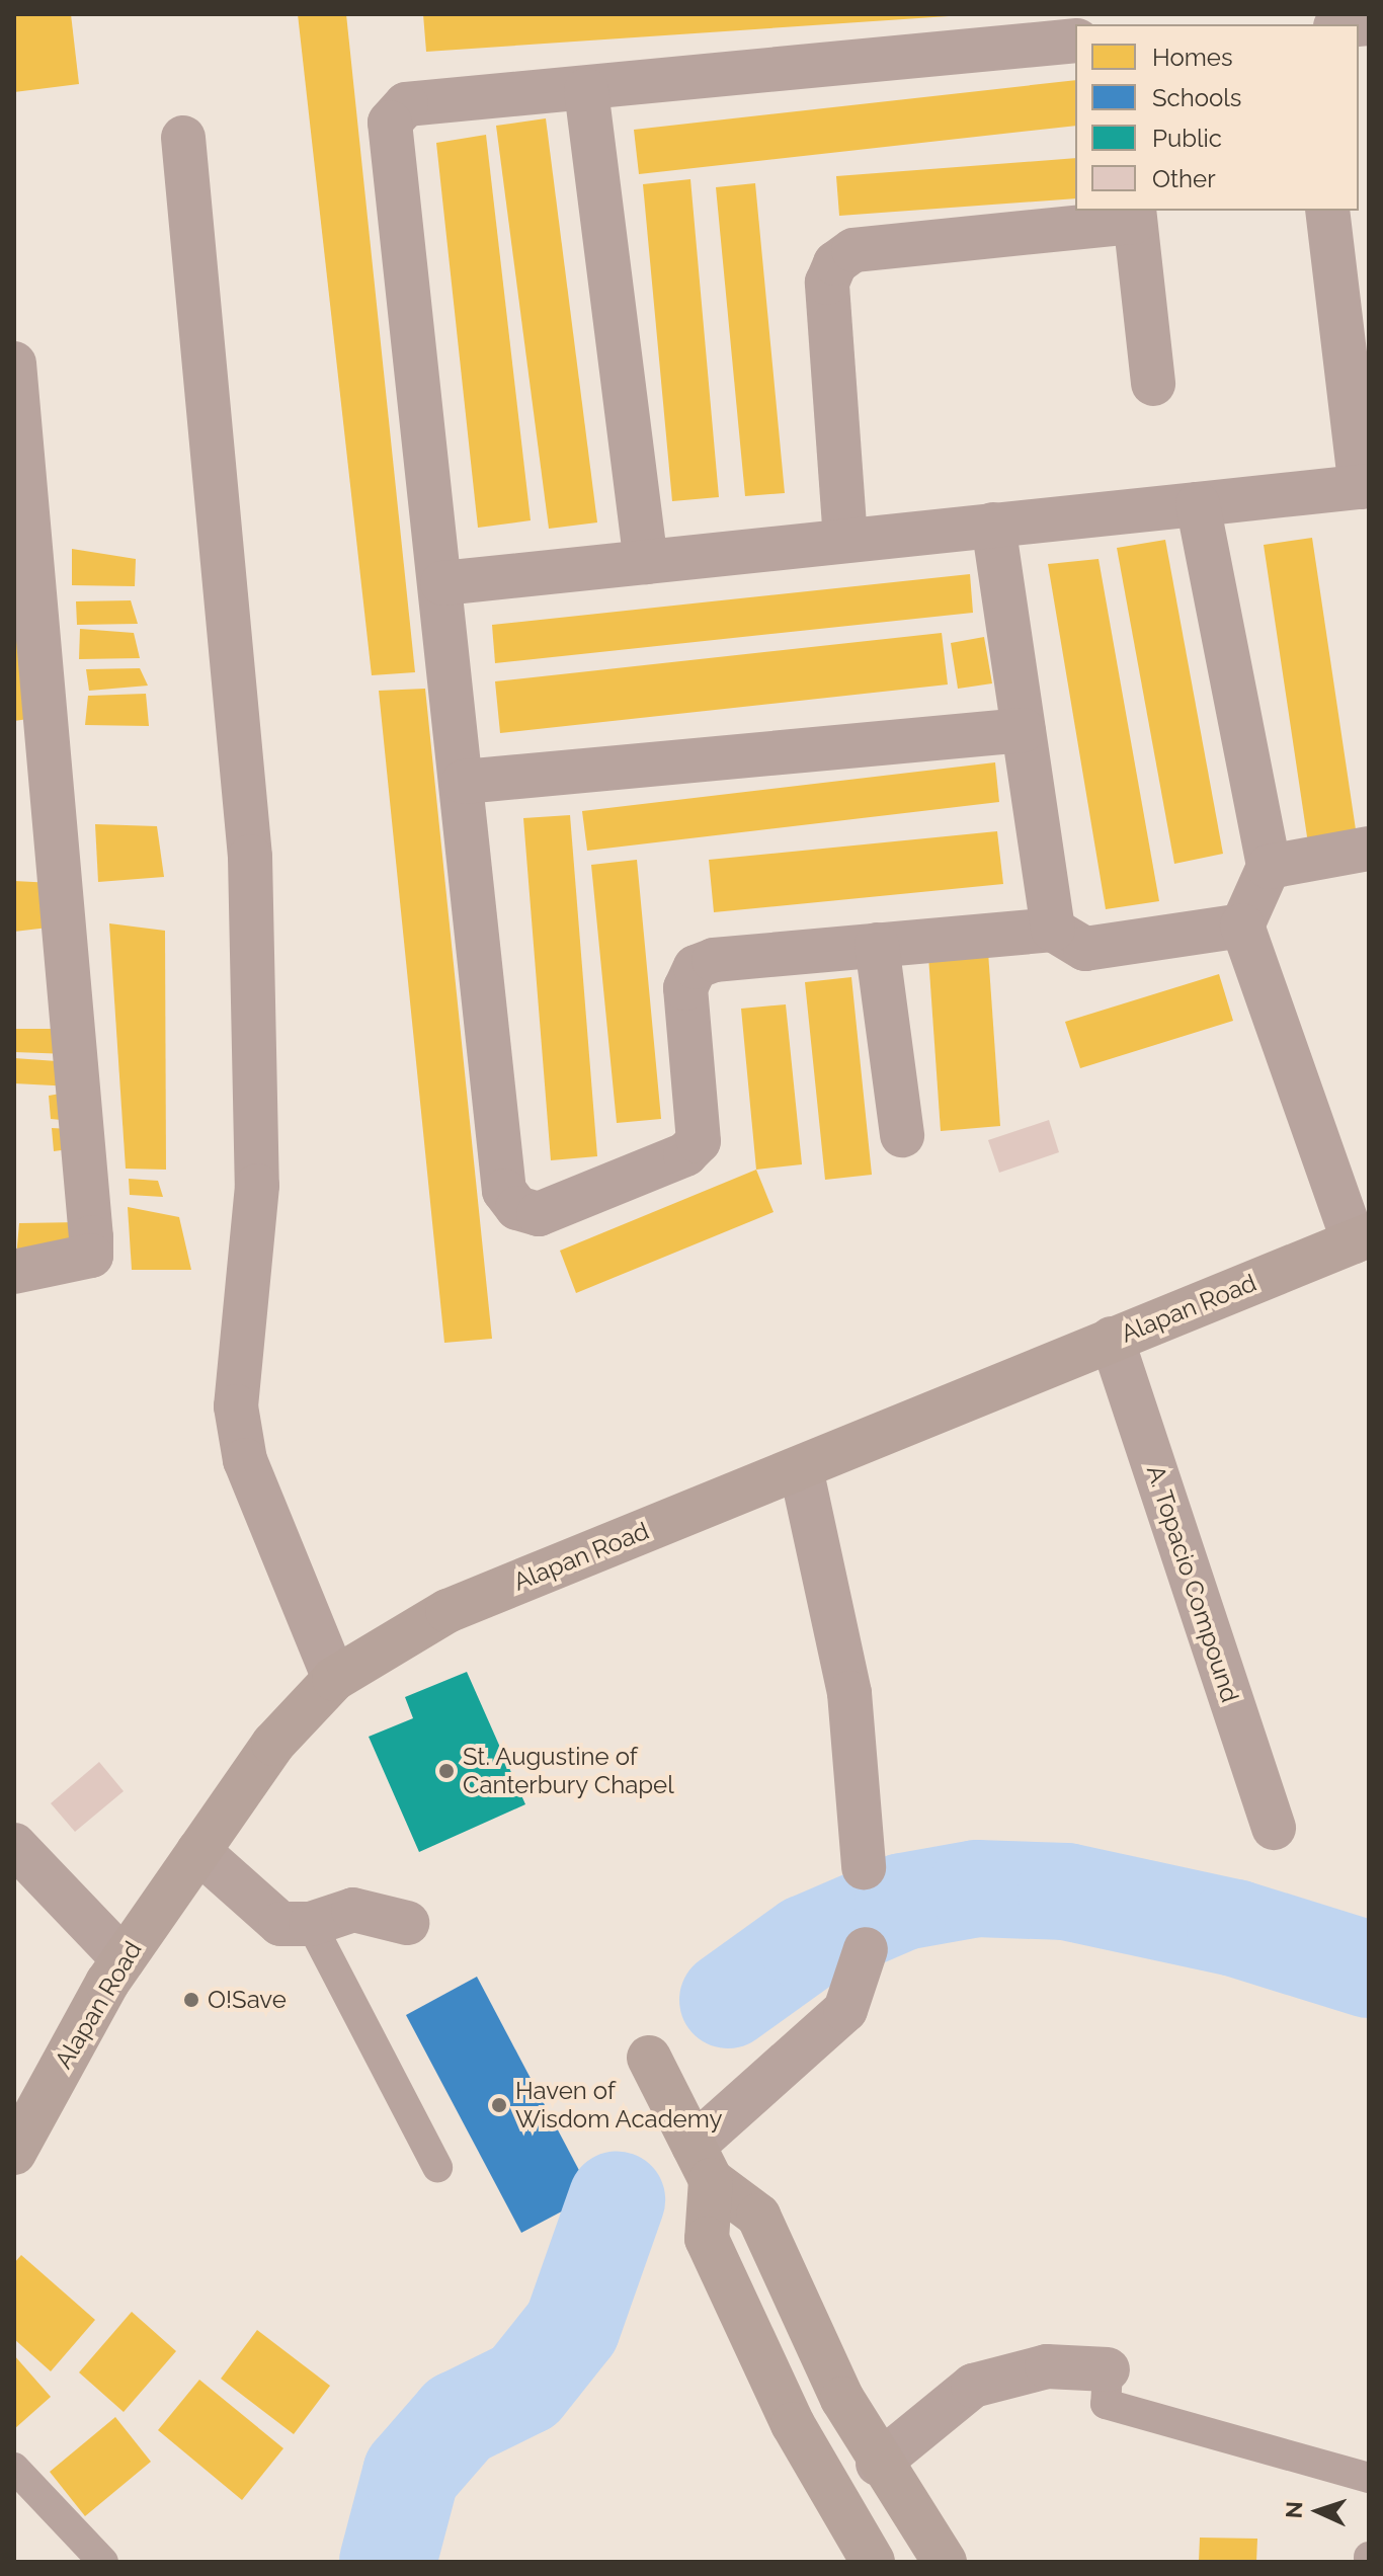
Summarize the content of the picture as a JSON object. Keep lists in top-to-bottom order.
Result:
{
  "streets": {
    "street": ["Alapan Road", "A. Topacio Compound"]
  },
  "crossings": [
    ["Alapan Road", "A. Topacio Compound"]
  ],
  "places": ["St. Augustine of Canterbury Chapel", "O!Save", "Haven of Wisdom Academy"],
  "legend": [
    "Homes",
    "Schools",
    "Public",
    "Other"
  ],
  "north": "left"
}
